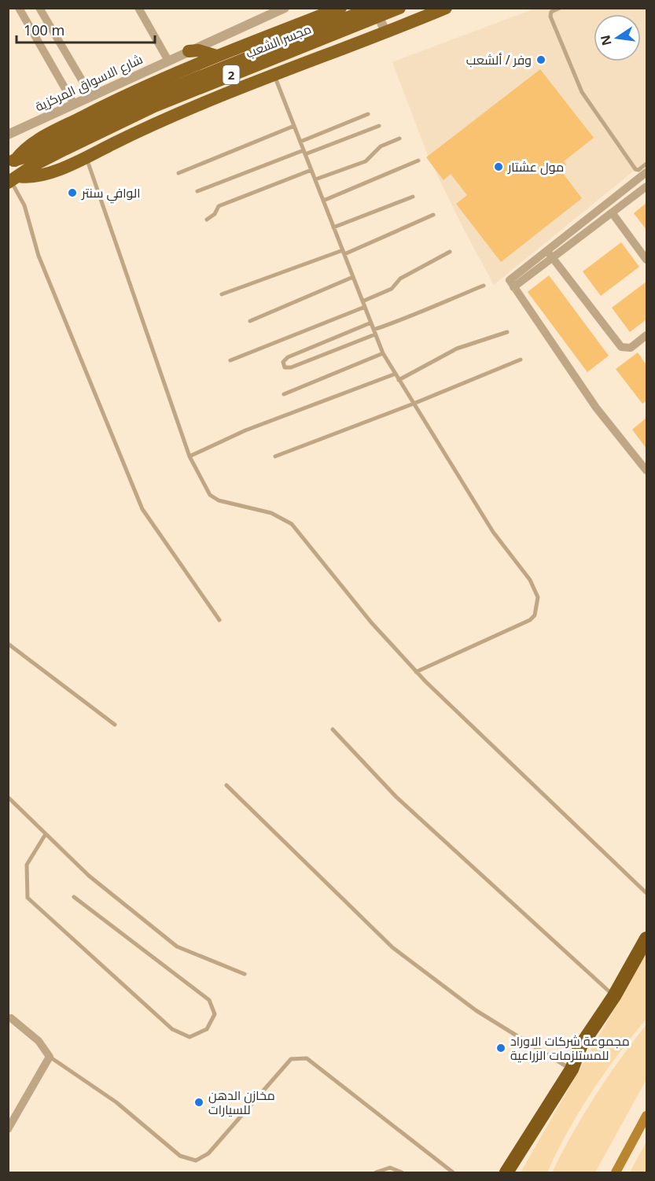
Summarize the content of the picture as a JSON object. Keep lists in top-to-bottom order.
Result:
{
  "streets": {
    "highway": ["مجسر الشعب", "2"],
    "street": ["شارع الاسواق المركزية"]
  },
  "crossings": [
    ["مجسر الشعب", "2"]
  ],
  "places": [
    "وفر / ألشعب",
    "مول عشتار",
    "الوافي سنتر",
    "مجموعة شركات الاوراد للمستلزمات الزراعية",
    "مخازن الدهن للسيارات"
  ],
  "scale_bar": "100 m",
  "north": "left"
}
